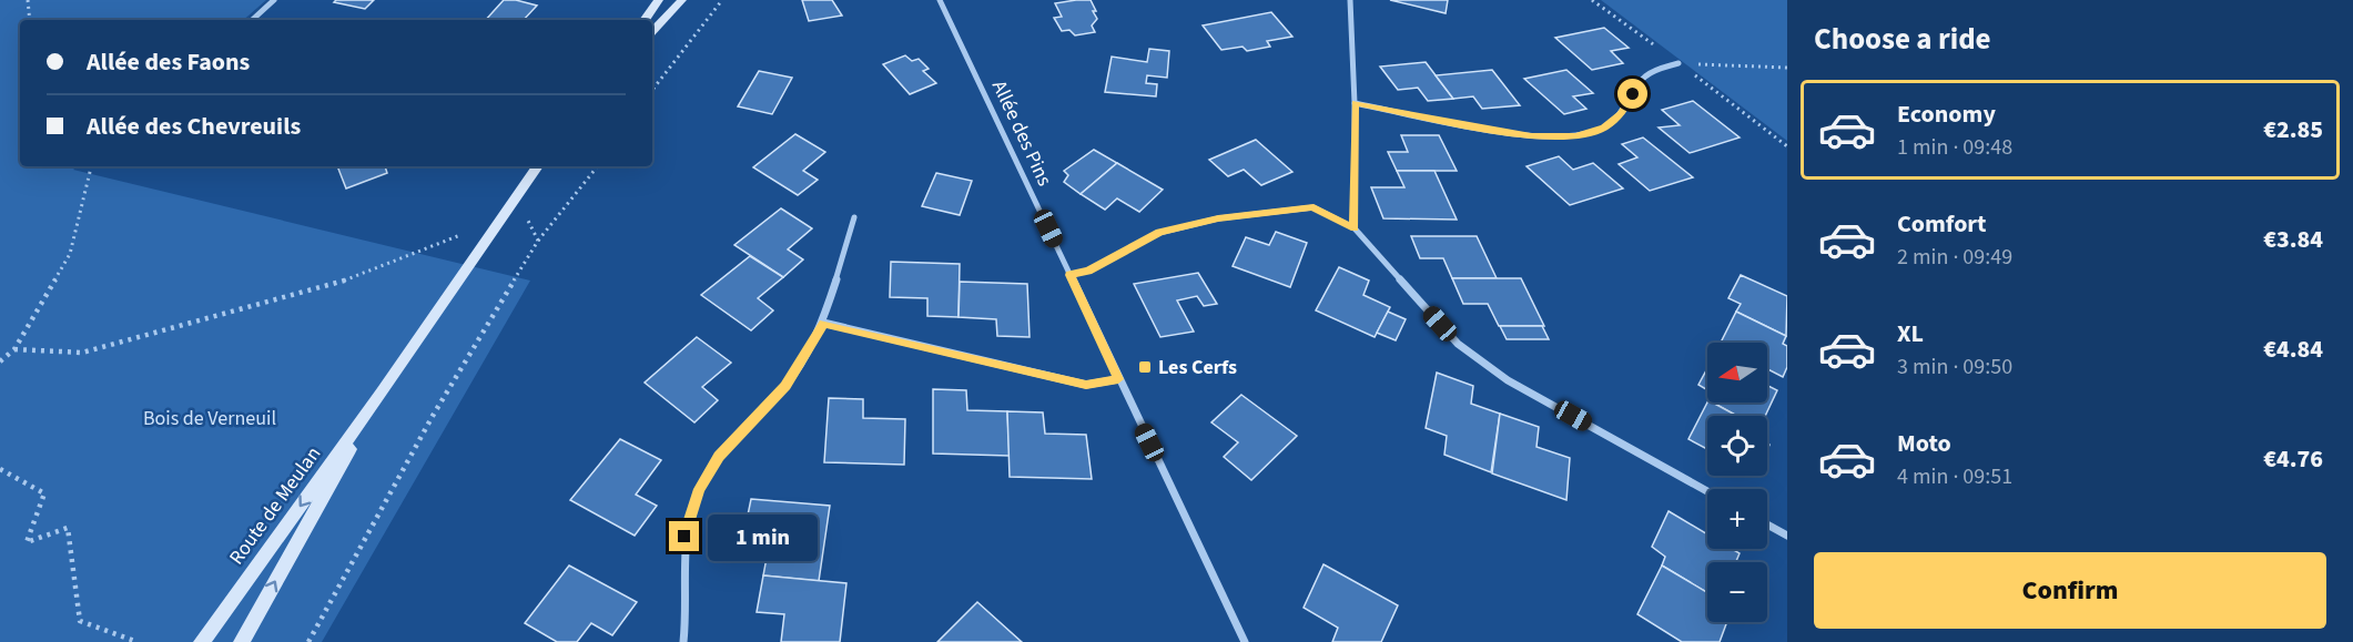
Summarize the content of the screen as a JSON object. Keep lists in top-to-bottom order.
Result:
{
  "streets": {
    "main road": ["Route de Meulan"],
    "street": ["Allée des Pins"]
  },
  "parks": ["Bois de Verneuil"],
  "places": {
    "transit": ["Les Cerfs"]
  },
  "north": "left",
  "page": {
    "heading": "Choose a ride",
    "banner": ["Allée des Faons", "Allée des Chevreuils"],
    "list": [
      {
        "name": "Economy",
        "note": "1 min · 09:48",
        "value": "€2.85"
      },
      {
        "name": "Comfort",
        "note": "2 min · 09:49",
        "value": "€3.84"
      },
      {
        "name": "XL",
        "note": "3 min · 09:50",
        "value": "€4.84"
      },
      {
        "name": "Moto",
        "note": "4 min · 09:51",
        "value": "€4.76"
      }
    ],
    "map_buttons": ["+", "−"],
    "bubble": "1 min",
    "buttons": "Confirm"
  }
}
